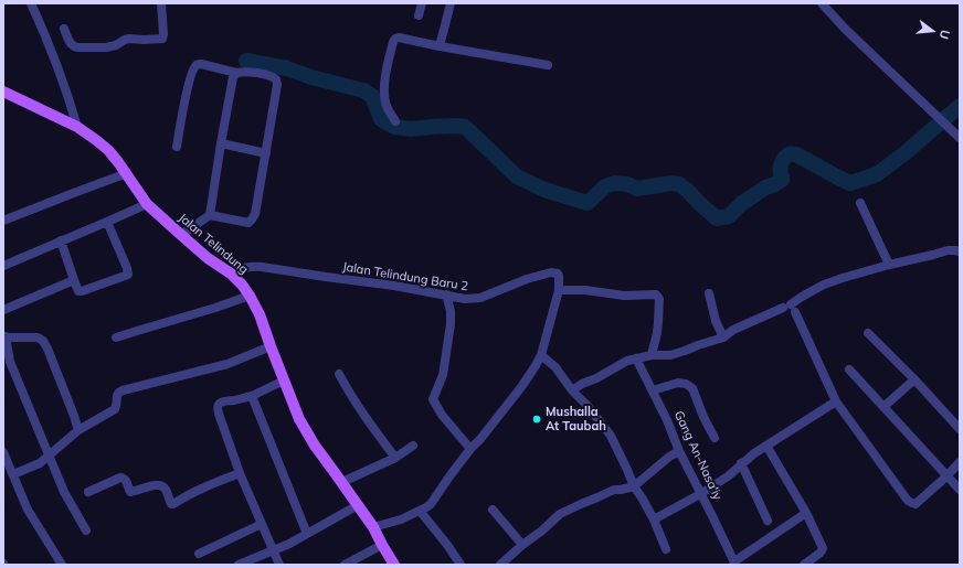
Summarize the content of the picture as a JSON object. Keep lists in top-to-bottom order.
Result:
{
  "streets": {
    "main road": ["Jalan Telindung"],
    "street": ["Jalan Telindung Baru 2", "Gang An-Nasa'iy"]
  },
  "crossings": [
    ["Jalan Telindung", "Jalan Telindung Baru 2"]
  ],
  "places": ["Mushalla At Taubah"],
  "north": "right"
}
